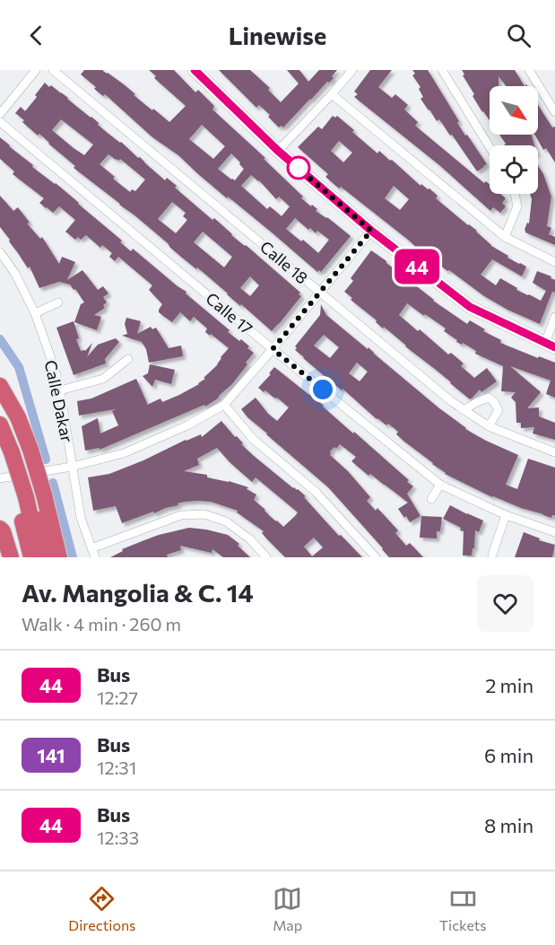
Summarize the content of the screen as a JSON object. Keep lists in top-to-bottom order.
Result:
{
  "streets": {
    "street": ["Calle 18", "Calle 17", "Calle Dakar"]
  },
  "lines": ["bus line 44"],
  "north": "bottom right",
  "page": {
    "header": "Linewise",
    "on_map": "44",
    "heading": ["Av. Mangolia & C. 14", "Walk · 4 min · 260 m"],
    "list": [
      {
        "mark": "44",
        "name": "Bus",
        "note": "12:27",
        "value": "2 min"
      },
      {
        "mark": "141",
        "name": "Bus",
        "note": "12:31",
        "value": "6 min"
      },
      {
        "mark": "44",
        "name": "Bus",
        "note": "12:33",
        "value": "8 min"
      }
    ],
    "tabs": ["Directions", "Map", "Tickets"]
  }
}
